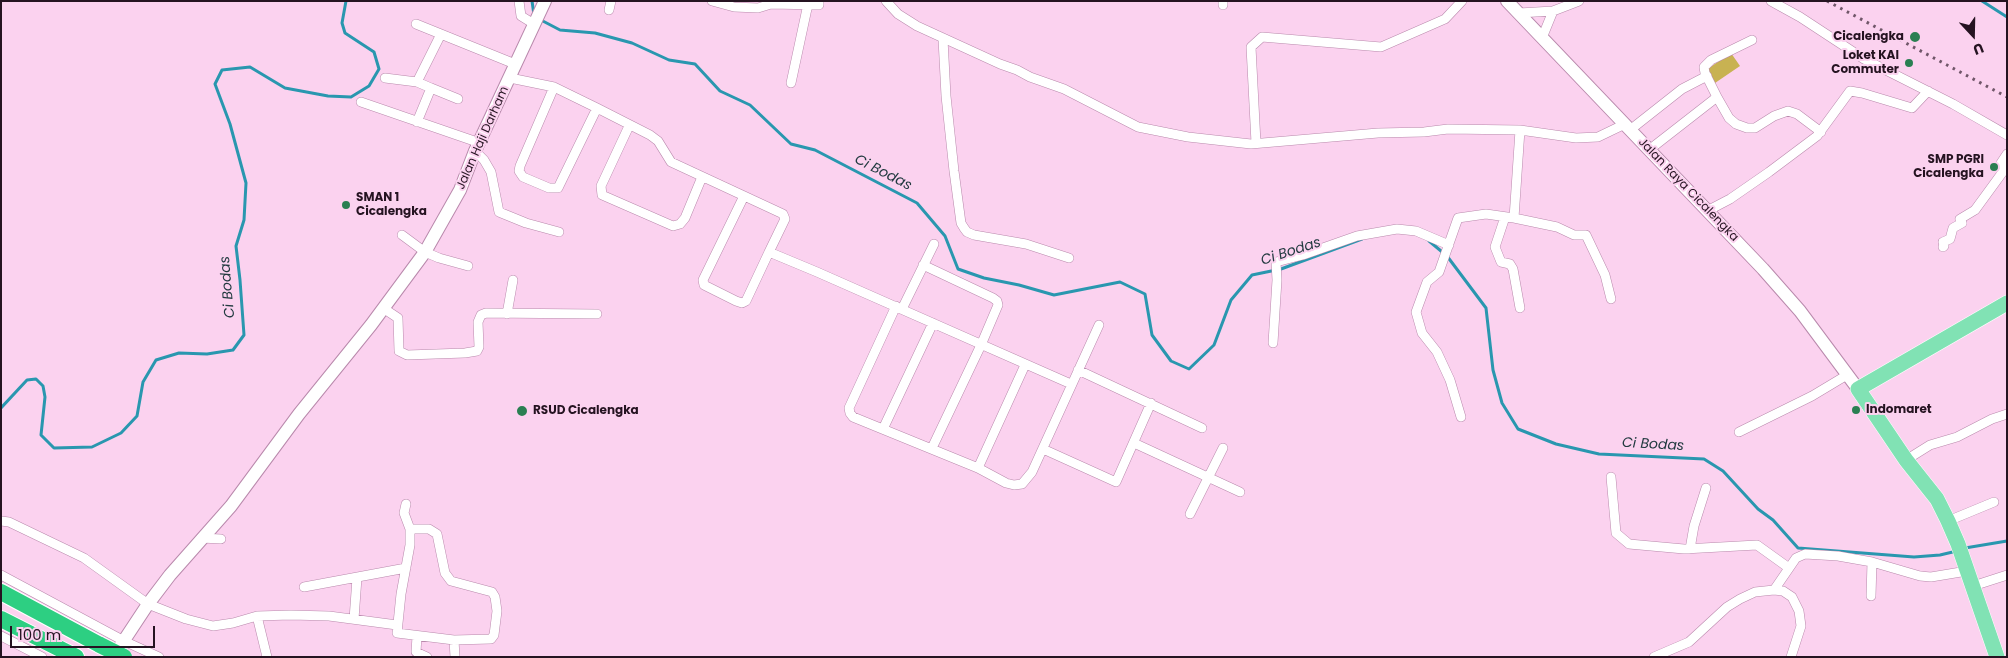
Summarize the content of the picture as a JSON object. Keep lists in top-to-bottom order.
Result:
{
  "streets": {
    "street": ["Jalan Haji Darham", "Jalan Raya Cicalengka"]
  },
  "water": ["Ci Bodas"],
  "places": [
    "Cicalengka",
    "Loket KAI Commuter",
    "SMP PGRI Cicalengka",
    "SMAN 1 Cicalengka",
    "Indomaret",
    "RSUD Cicalengka"
  ],
  "scale_bar": "100 m",
  "north": "bottom"
}
